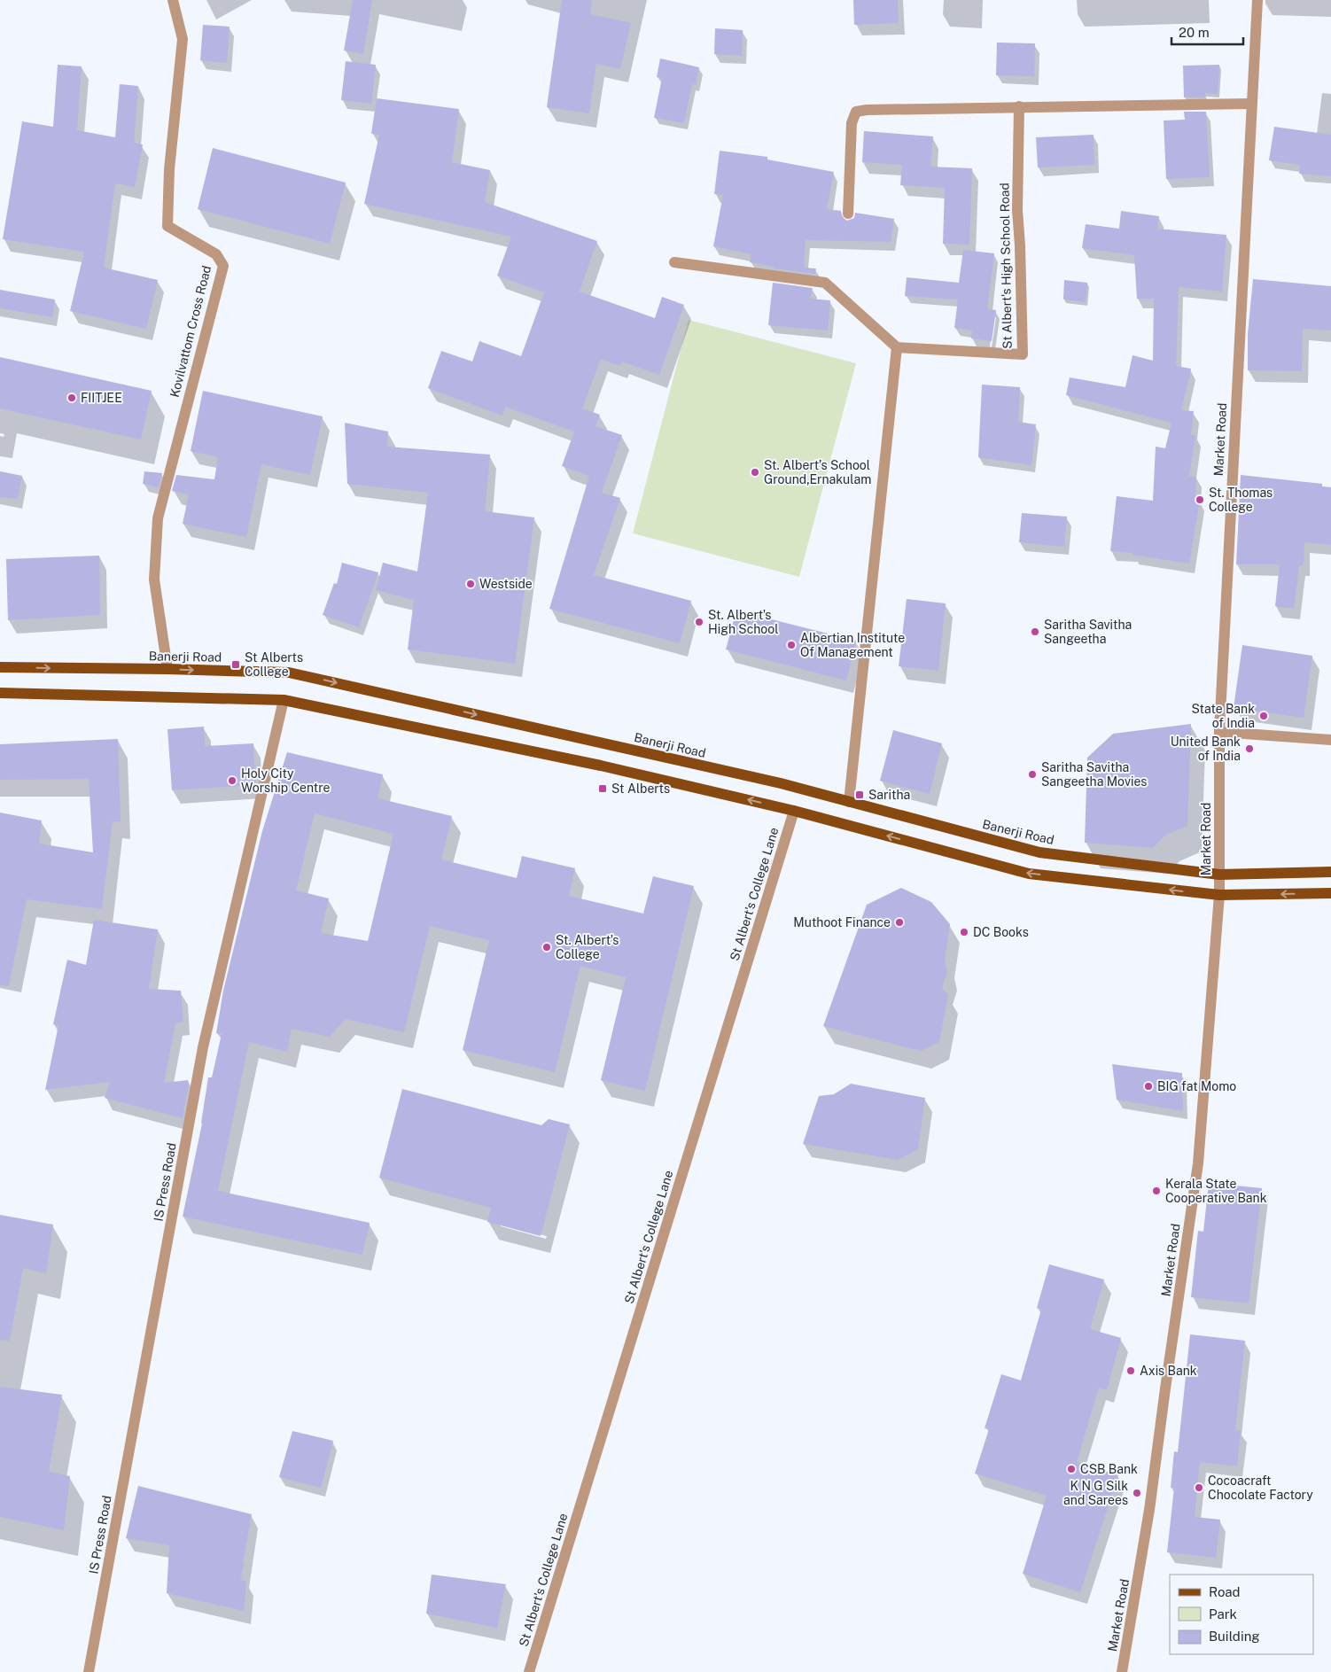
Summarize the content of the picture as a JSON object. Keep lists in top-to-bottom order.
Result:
{
  "streets": {
    "main road": ["Banerji Road"],
    "street": [
      "St Albert's High School Road",
      "Kovilvattom Cross Road",
      "Market Road",
      "St Albert's College Lane",
      "IS Press Road"
    ]
  },
  "crossings": [
    ["Kovilvattom Cross Road", "Banerji Road"],
    ["Market Road", "Banerji Road"]
  ],
  "places": {
    "other": [
      "FIITJEE",
      "St. Albert’s School Ground,Ernakulam",
      "St. Thomas College",
      "Westside",
      "St. Albert's High School",
      "Saritha Savitha Sangeetha",
      "Albertian Institute Of Management",
      "State Bank of India",
      "United Bank of India",
      "Saritha Savitha Sangeetha Movies",
      "Holy City Worship Centre",
      "Muthoot Finance",
      "DC Books",
      "St. Albert's College",
      "BIG fat Momo",
      "Kerala State Cooperative Bank",
      "Axis Bank",
      "CSB Bank",
      "Cocoacraft Chocolate Factory",
      "K N G Silk and Sarees"
    ],
    "transit": ["St Alberts College", "St Alberts", "Saritha"]
  },
  "legend": ["Road", "Park", "Building"],
  "scale_bar": "20 m"
}
